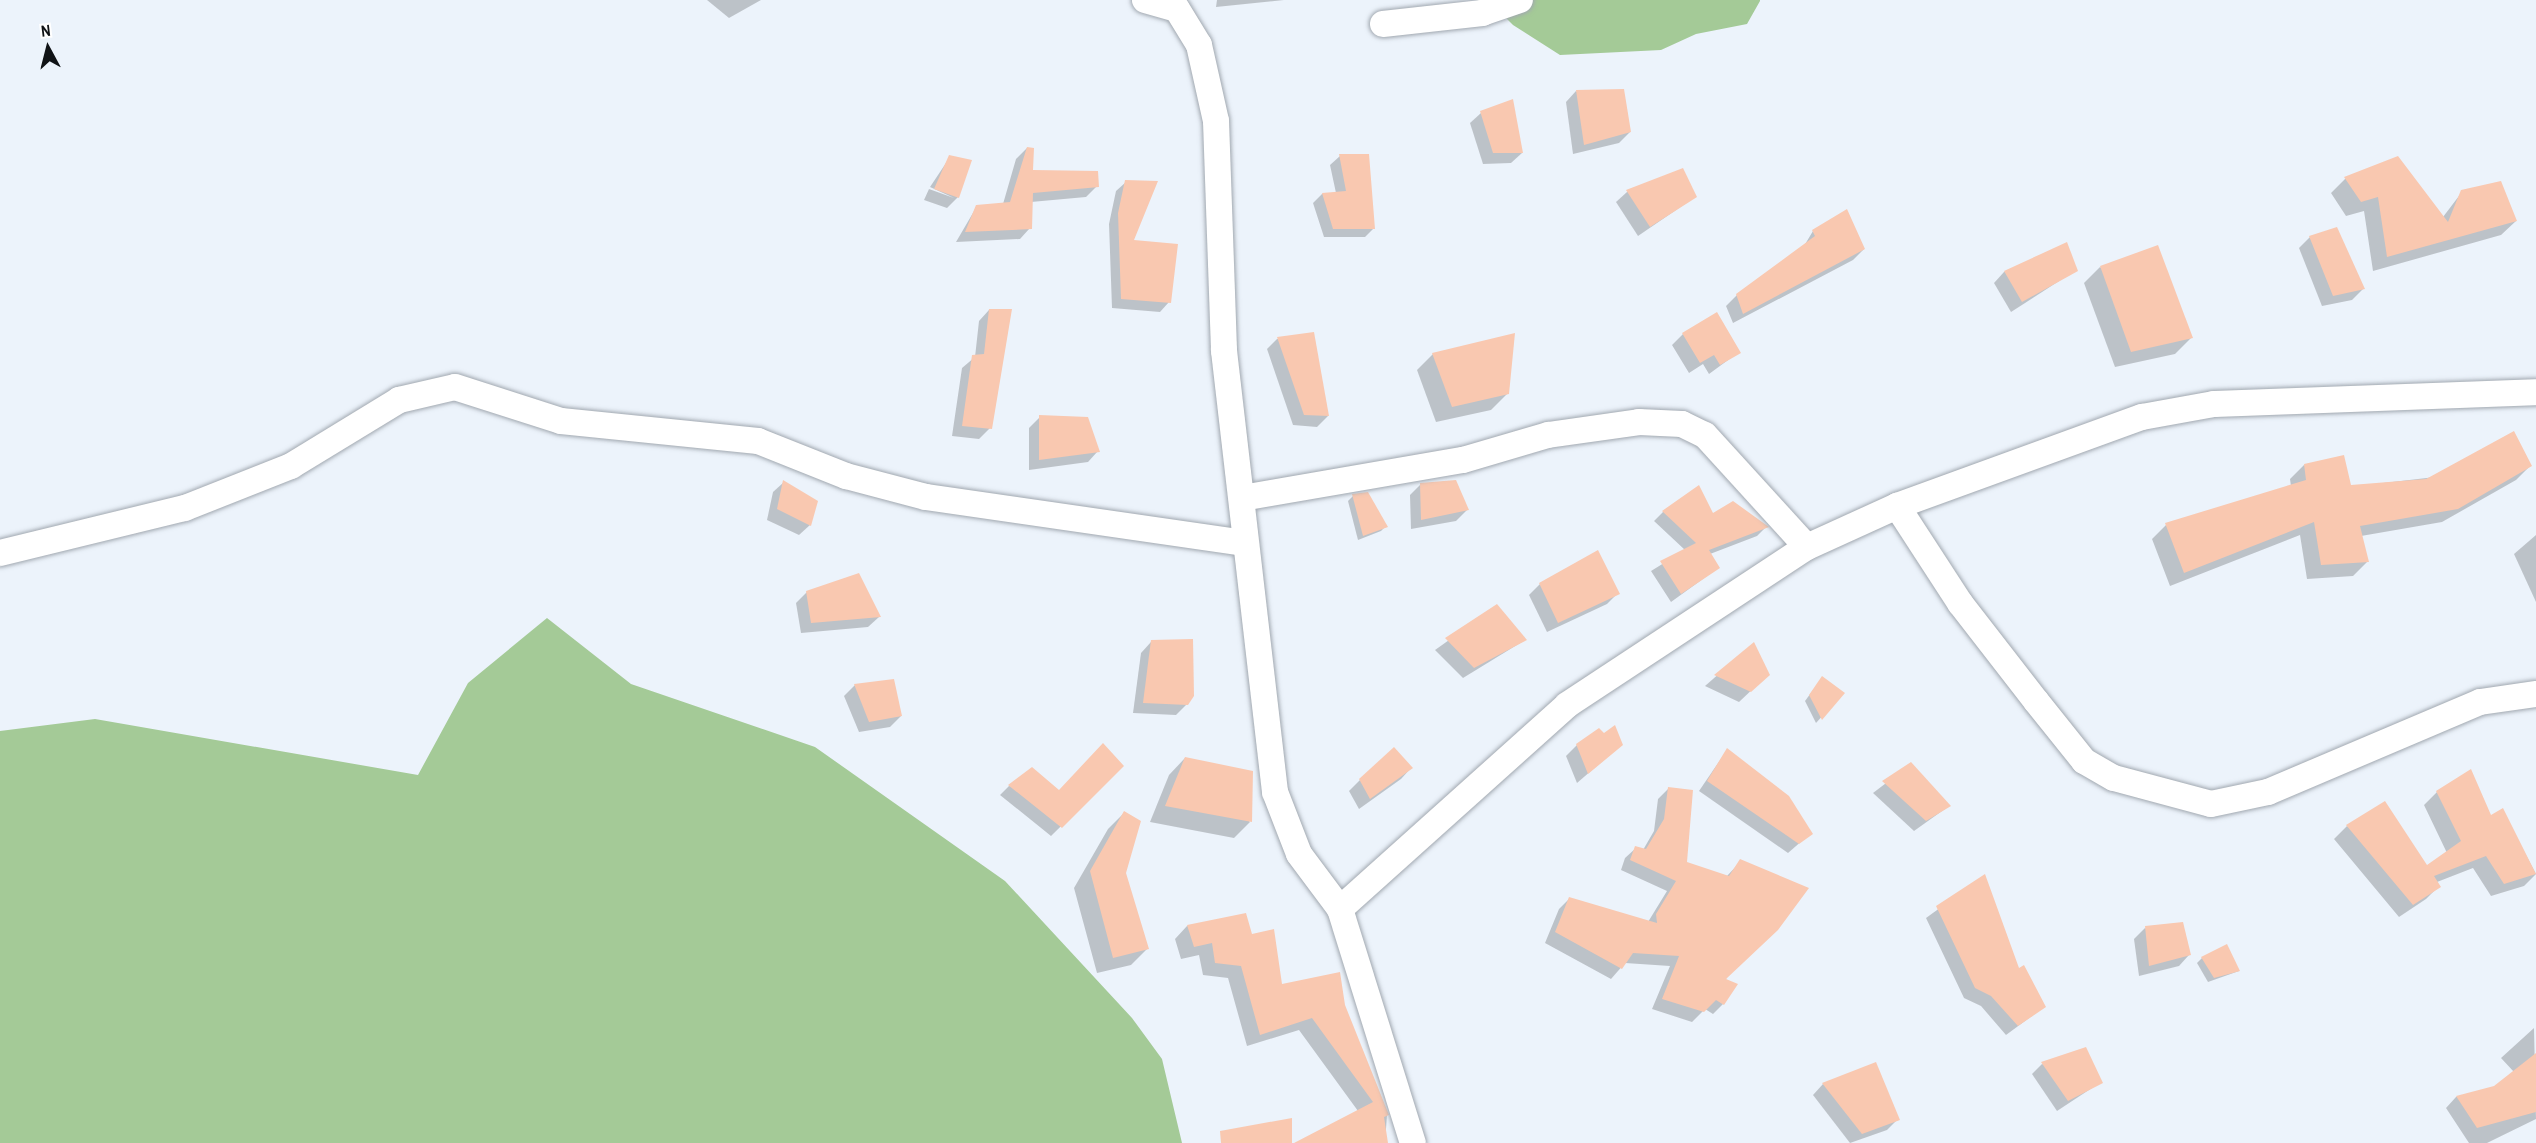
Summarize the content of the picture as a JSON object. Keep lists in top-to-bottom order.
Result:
{
  "north": "top"
}
